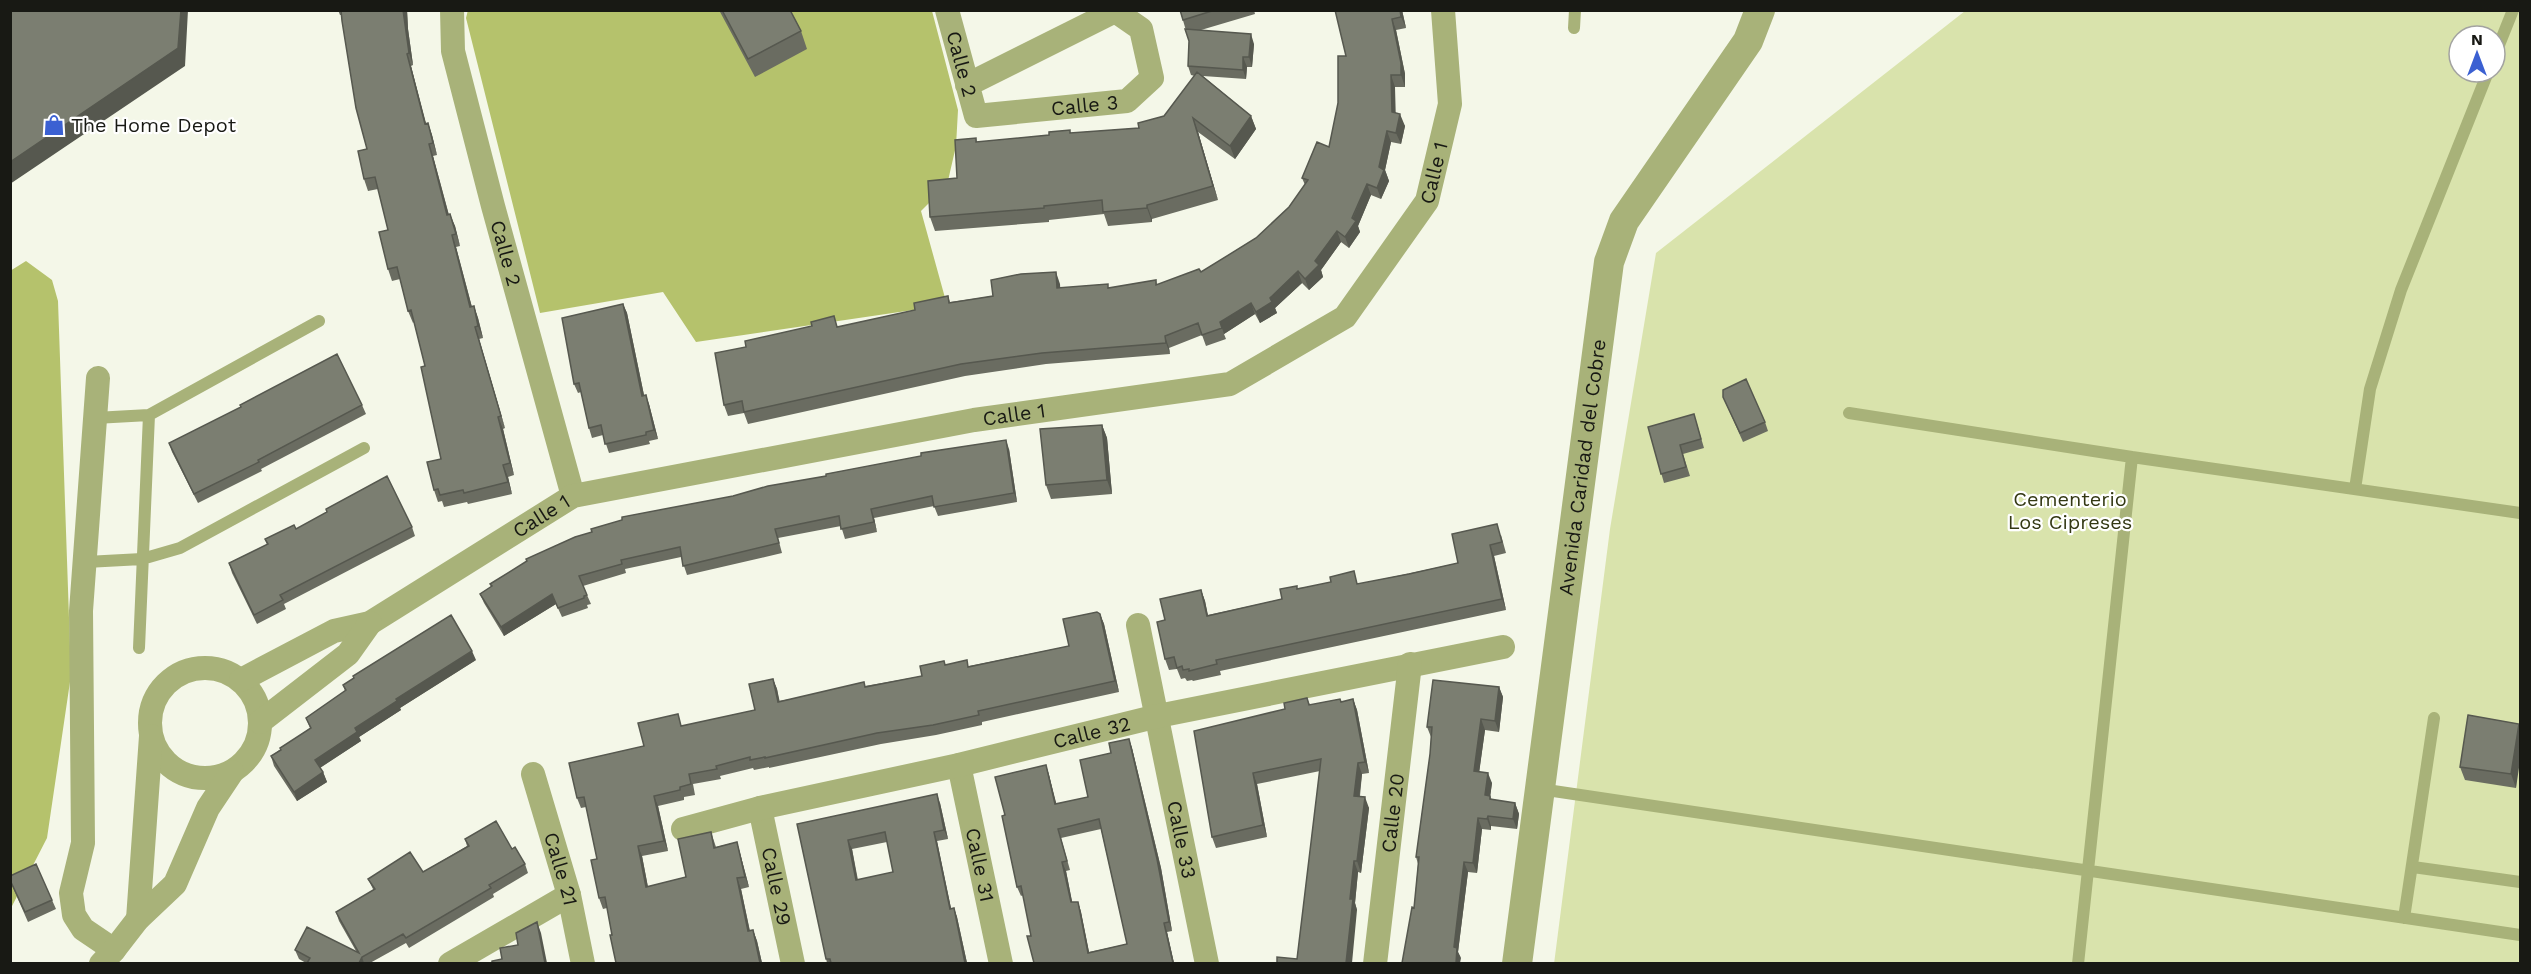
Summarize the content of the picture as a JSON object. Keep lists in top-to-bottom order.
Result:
{
  "streets": {
    "street": [
      "Calle 2",
      "Calle 3",
      "Calle 1",
      "Avenida Caridad del Cobre",
      "Calle 32",
      "Calle 20",
      "Calle 33",
      "Calle 31",
      "Calle 21",
      "Calle 29"
    ]
  },
  "crossings": [
    ["Calle 2", "Calle 3"],
    ["Calle 2", "Calle 1"],
    ["Calle 32", "Calle 20"],
    ["Calle 32", "Calle 33"],
    ["Calle 32", "Calle 31"],
    ["Calle 32", "Calle 29"]
  ],
  "parks": ["Cementerio Los Cipreses"],
  "places": {
    "shop": ["The Home Depot"]
  },
  "north": "top"
}
